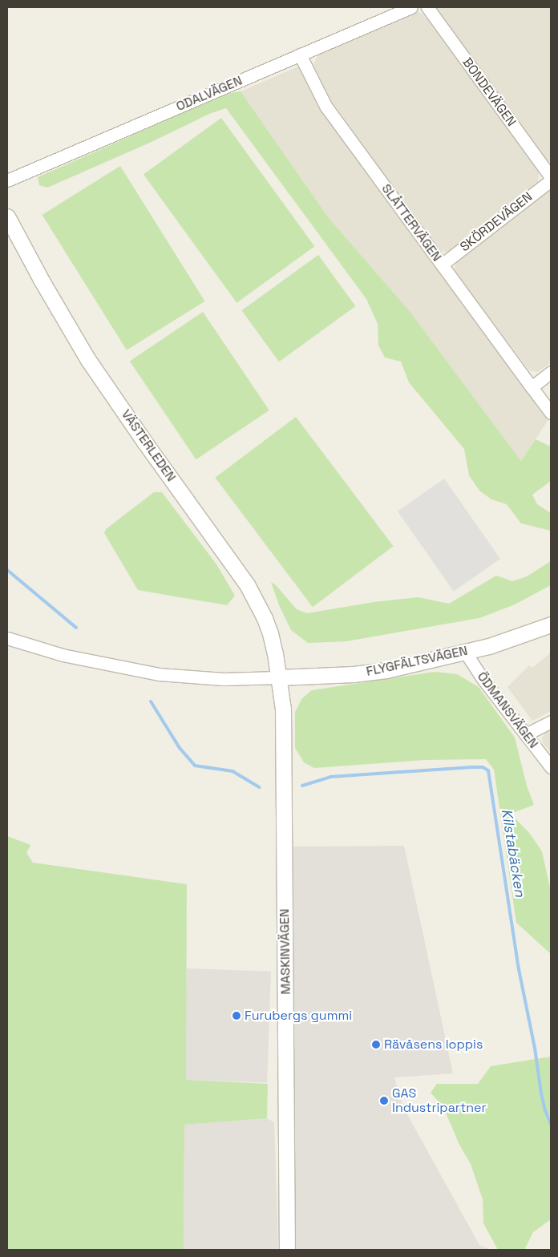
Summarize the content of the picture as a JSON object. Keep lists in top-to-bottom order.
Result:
{
  "streets": {
    "street": [
      "BONDEVÄGEN",
      "ODALVÄGEN",
      "SKÖRDEVÄGEN",
      "SLÅTTERVÄGEN",
      "VÄSTERLEDEN",
      "FLYGFÄLTSVÄGEN",
      "ÖDMANSVÄGEN",
      "MASKINVÄGEN"
    ]
  },
  "crossings": [
    ["BONDEVÄGEN", "SKÖRDEVÄGEN"],
    ["ODALVÄGEN", "SLÅTTERVÄGEN"],
    ["SKÖRDEVÄGEN", "SLÅTTERVÄGEN"],
    ["VÄSTERLEDEN", "FLYGFÄLTSVÄGEN"],
    ["VÄSTERLEDEN", "MASKINVÄGEN"],
    ["FLYGFÄLTSVÄGEN", "ÖDMANSVÄGEN"],
    ["FLYGFÄLTSVÄGEN", "MASKINVÄGEN"]
  ],
  "water": ["Kilstabäcken"],
  "places": ["Furubergs gummi", "Rävåsens loppis", "GAS Industripartner"]
}
